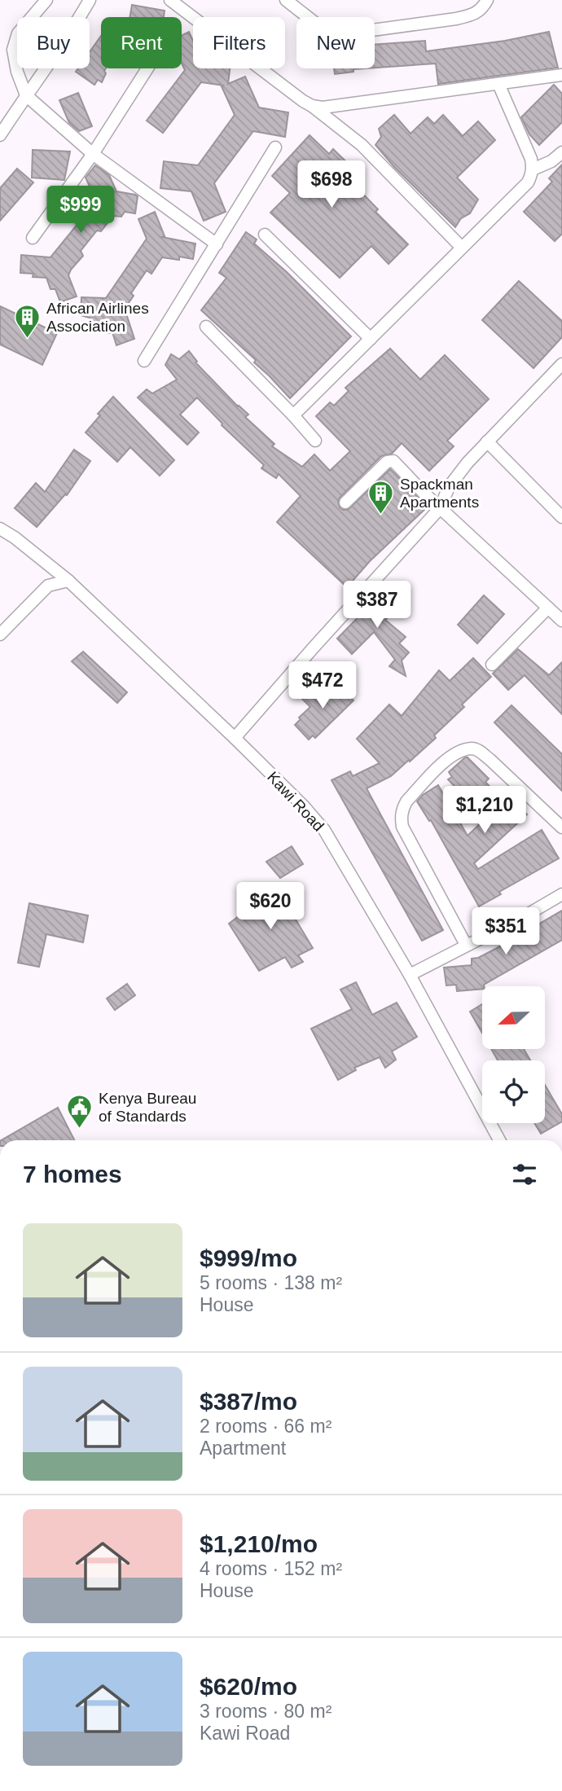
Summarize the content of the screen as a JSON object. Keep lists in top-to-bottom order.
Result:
{
  "streets": {
    "street": ["Kawi Road"]
  },
  "places": {
    "building": ["African Airlines Association", "Spackman Apartments"],
    "public building": ["Kenya Bureau of Standards"]
  },
  "north": "left",
  "page": {
    "chip": [
      "Buy",
      "Rent",
      "Filters",
      "New"
    ],
    "price": [
      "$698",
      "$999",
      "$387",
      "$472",
      "$1,210",
      "$620",
      "$351"
    ],
    "heading": "7 homes",
    "list": [
      {
        "name": "$999/mo",
        "note": "5 rooms · 138 m² · House"
      },
      {
        "name": "$387/mo",
        "note": "2 rooms · 66 m² · Apartment"
      },
      {
        "name": "$1,210/mo",
        "note": "4 rooms · 152 m² · House"
      },
      {
        "name": "$620/mo",
        "note": "3 rooms · 80 m² · Kawi Road"
      }
    ]
  }
}
